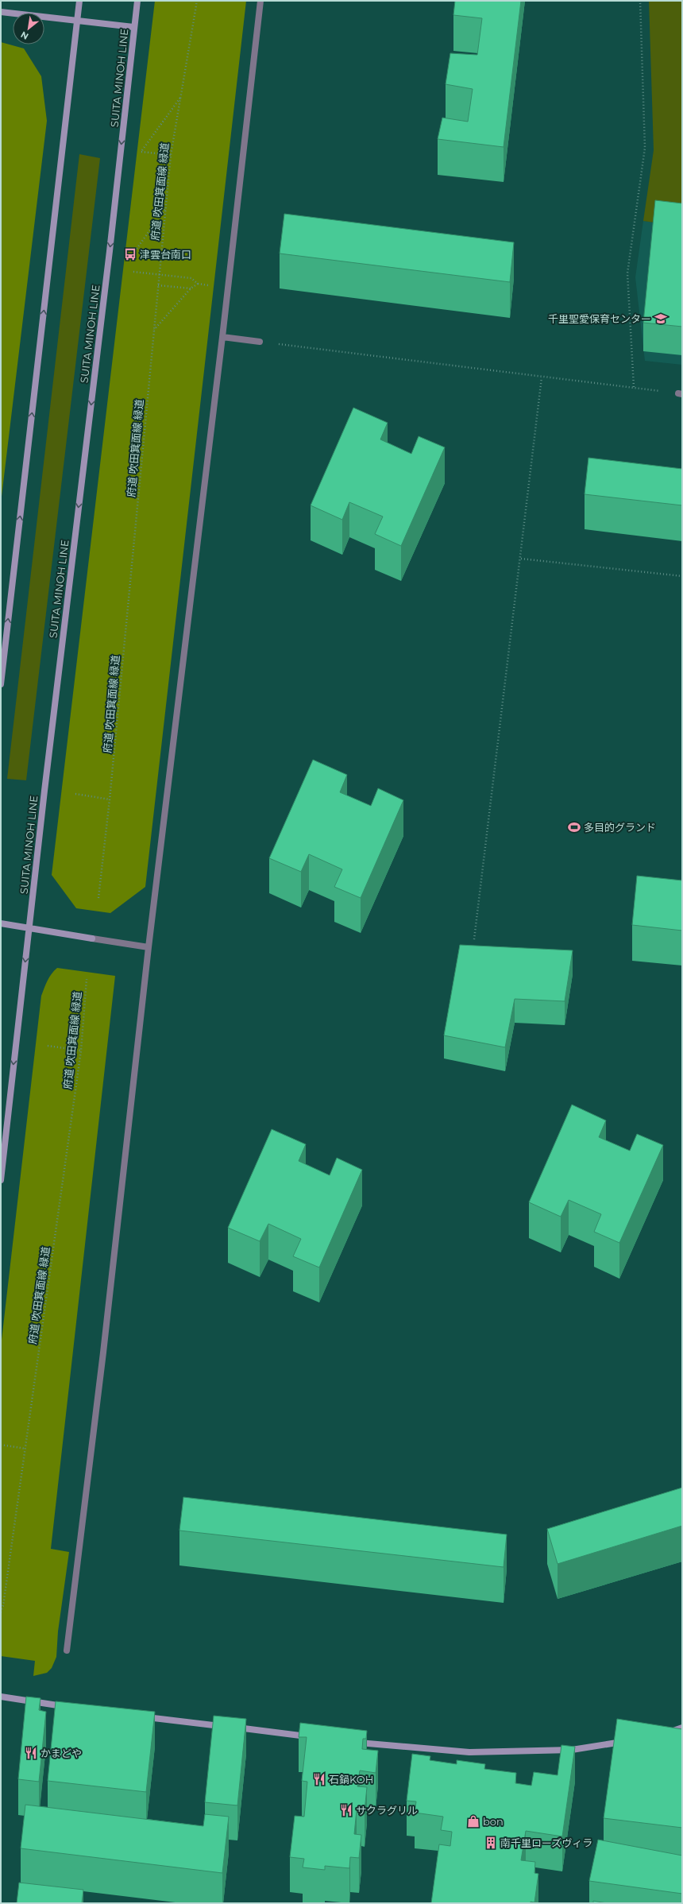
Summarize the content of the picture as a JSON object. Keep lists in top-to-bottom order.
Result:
{
  "streets": {
    "main road": ["SUITA MINOH LINE"],
    "path": ["府道 吹田箕面線 緑道"]
  },
  "one_way": ["SUITA MINOH LINE"],
  "places": {
    "bus stop": ["津雲台南口"],
    "school or university": ["千里聖愛保育センター"],
    "sports": ["多目的グランド"],
    "restaurant": ["かまどや", "石鍋KOH", "サクラグリル"],
    "shop": ["bon"],
    "building": ["南千里ローズヴィラ"]
  },
  "north": "bottom left"
}
